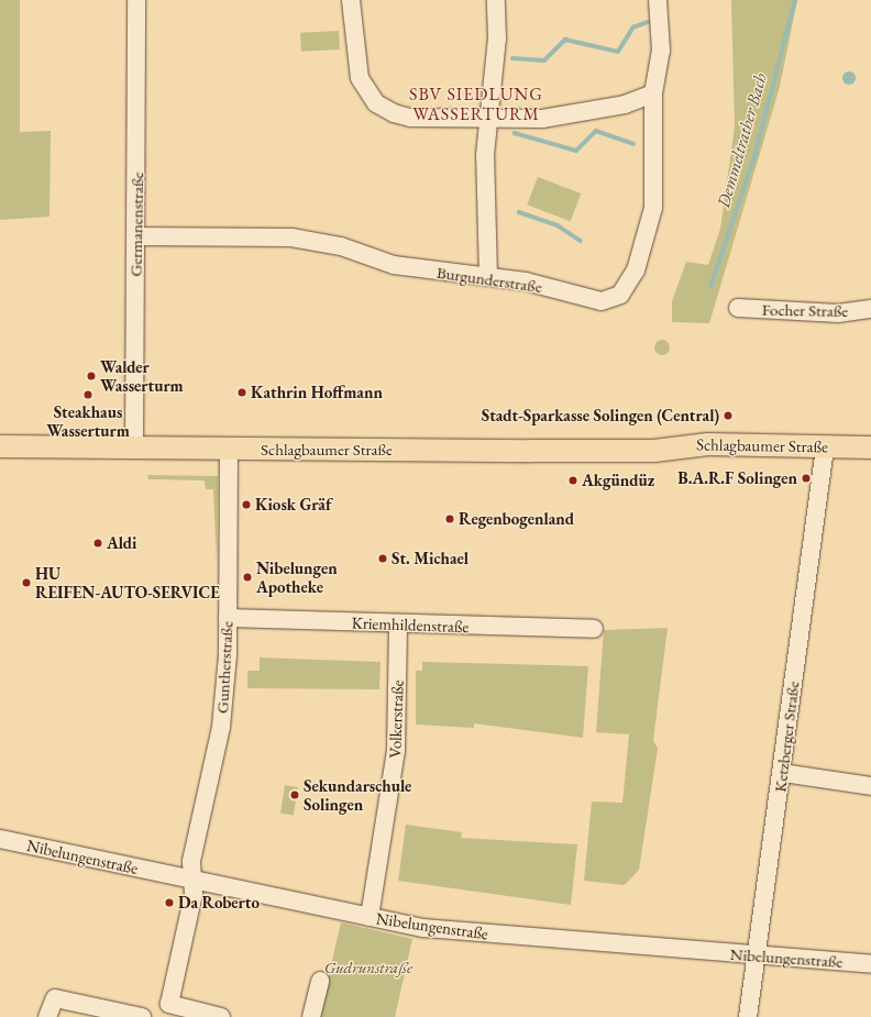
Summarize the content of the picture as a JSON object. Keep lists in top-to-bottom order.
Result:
{
  "streets": {
    "main road": ["Schlagbaumer Straße"],
    "street": [
      "Germanenstraße",
      "Burgunderstraße",
      "Focher Straße",
      "Kriemhildenstraße",
      "Guntherstraße",
      "Volkerstraße",
      "Ketzberger Straße",
      "Nibelungenstraße"
    ]
  },
  "crossings": [
    ["Germanenstraße", "Burgunderstraße"],
    ["Germanenstraße", "Schlagbaumer Straße"],
    ["Schlagbaumer Straße", "Guntherstraße"],
    ["Schlagbaumer Straße", "Ketzberger Straße"],
    ["Kriemhildenstraße", "Guntherstraße"],
    ["Kriemhildenstraße", "Volkerstraße"],
    ["Guntherstraße", "Nibelungenstraße"],
    ["Volkerstraße", "Nibelungenstraße"],
    ["Ketzberger Straße", "Nibelungenstraße"]
  ],
  "districts": ["SBV SIEDLUNG WASSERTURM"],
  "water": ["Demmeltrather Bach"],
  "parks": ["Gudrunstraße"],
  "places": [
    "Walder Wasserturm",
    "Kathrin Hoffmann",
    "Steakhaus Wasserturm",
    "Stadt-Sparkasse Solingen (Central)",
    "B.A.R.F Solingen",
    "Akgündüz",
    "Kiosk Gräf",
    "Regenbogenland",
    "Aldi",
    "St. Michael",
    "Nibelungen Apotheke",
    "HU REIFEN-AUTO-SERVICE",
    "Sekundarschule Solingen",
    "Da Roberto"
  ]
}
